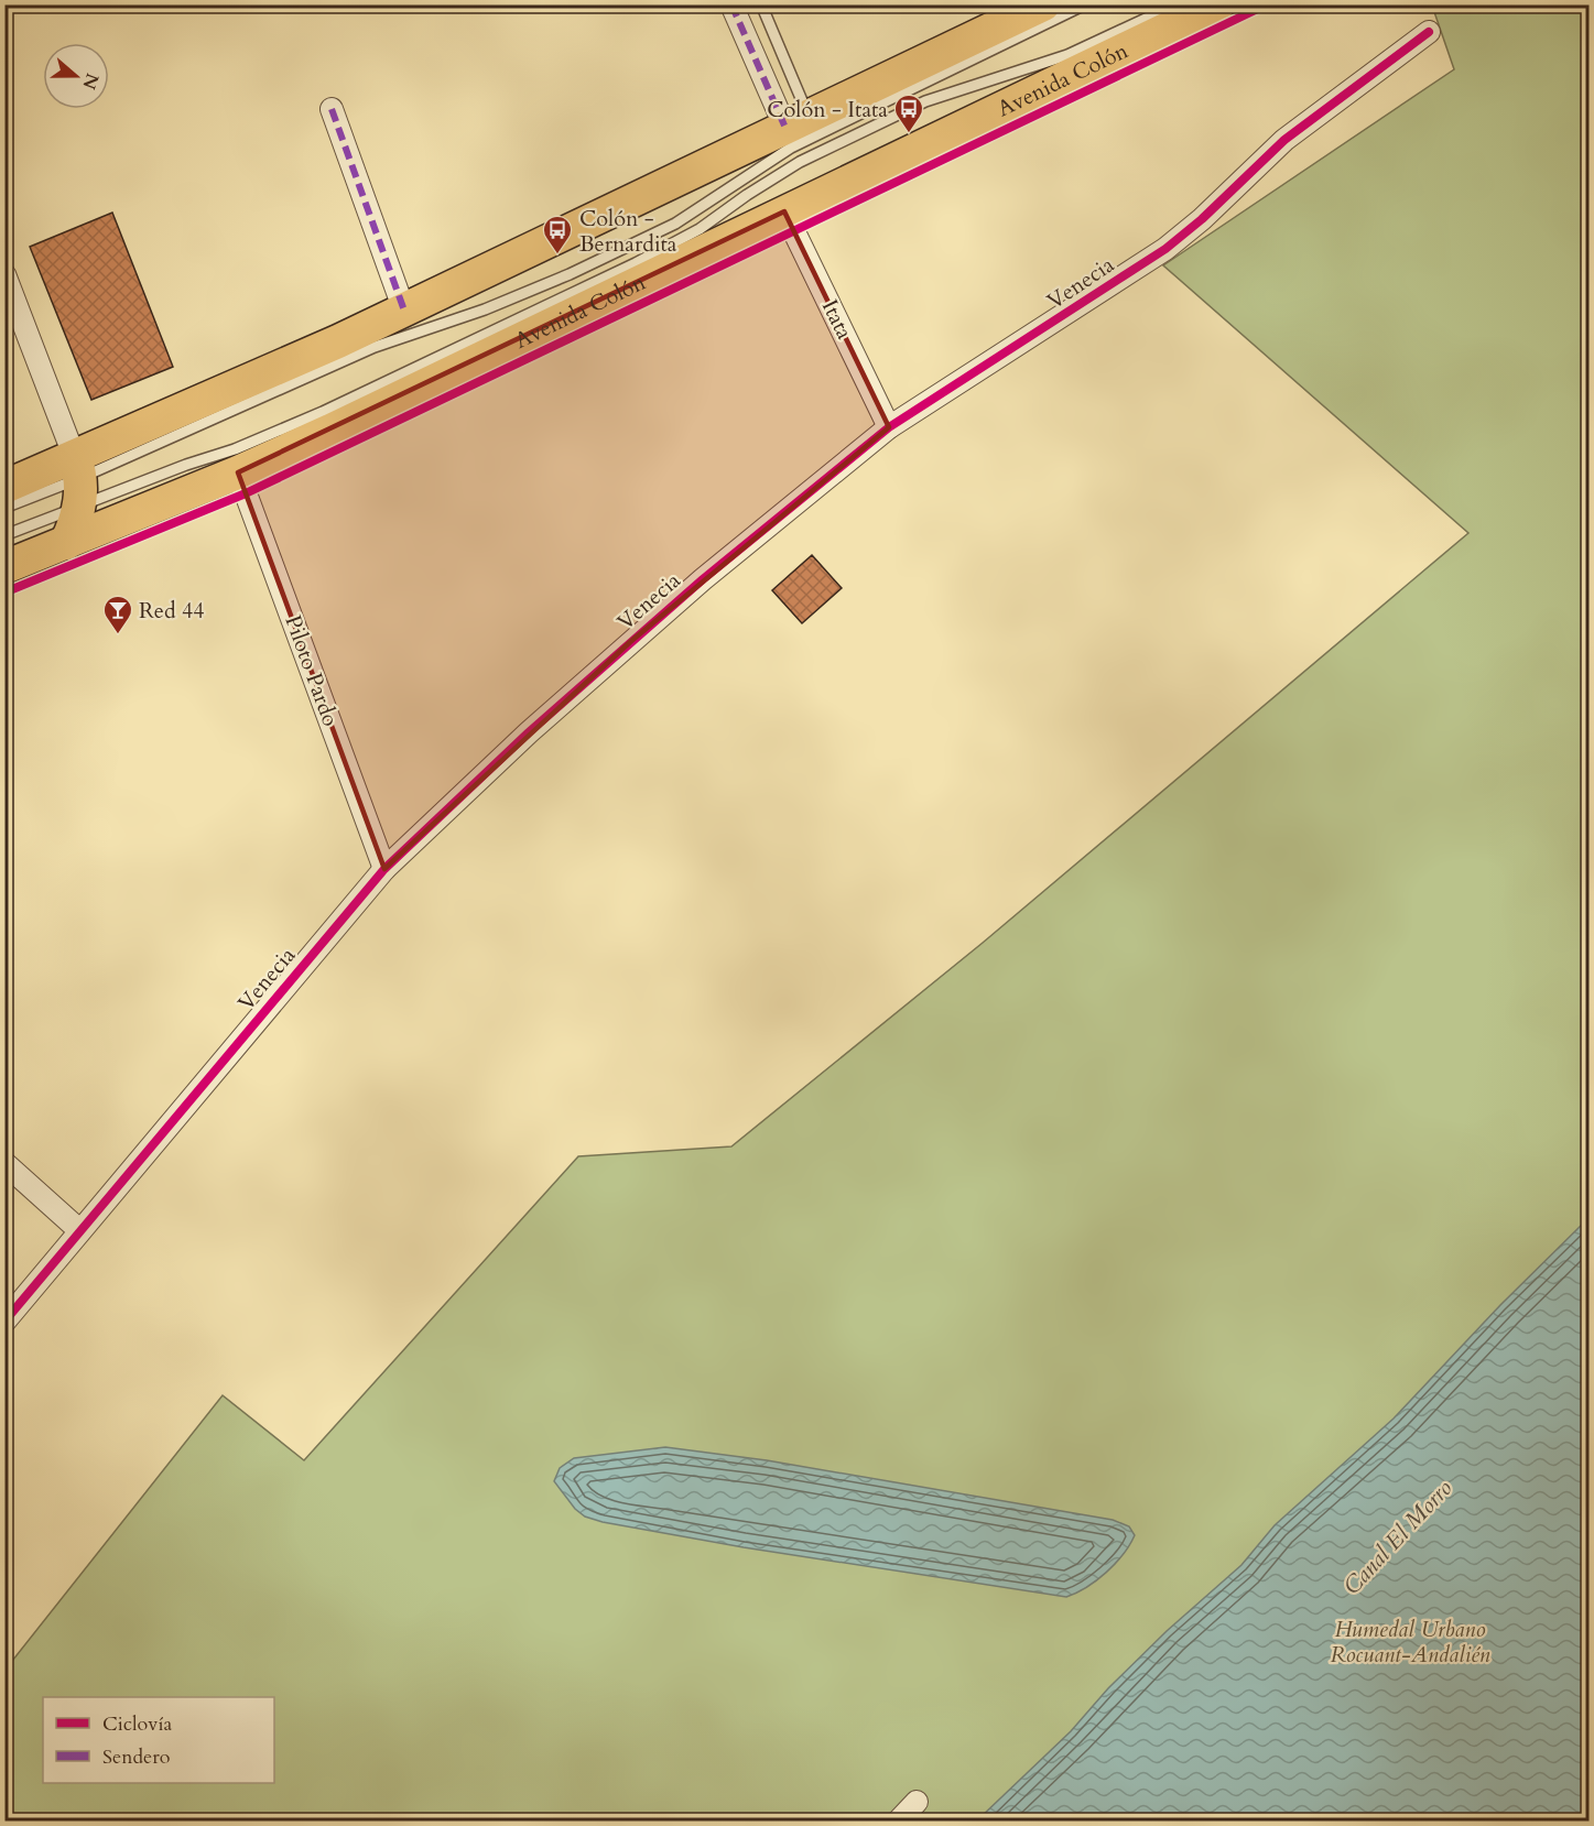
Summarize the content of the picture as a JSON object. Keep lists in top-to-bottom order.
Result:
{
  "streets": {
    "main road": ["Avenida Colón"],
    "street": ["Venecia", "Itata", "Piloto Pardo"]
  },
  "crossings": [
    ["Avenida Colón", "Itata"],
    ["Avenida Colón", "Piloto Pardo"],
    ["Venecia", "Itata"],
    ["Venecia", "Piloto Pardo"]
  ],
  "water": ["Canal El Morro"],
  "parks": ["Humedal Urbano Rocuant-Andalién"],
  "places": {
    "bus stop": ["Colón - Itata", "Colón - Bernardita"],
    "bar": ["Red 44"]
  },
  "legend": ["Ciclovía", "Sendero"],
  "north": "right"
}
